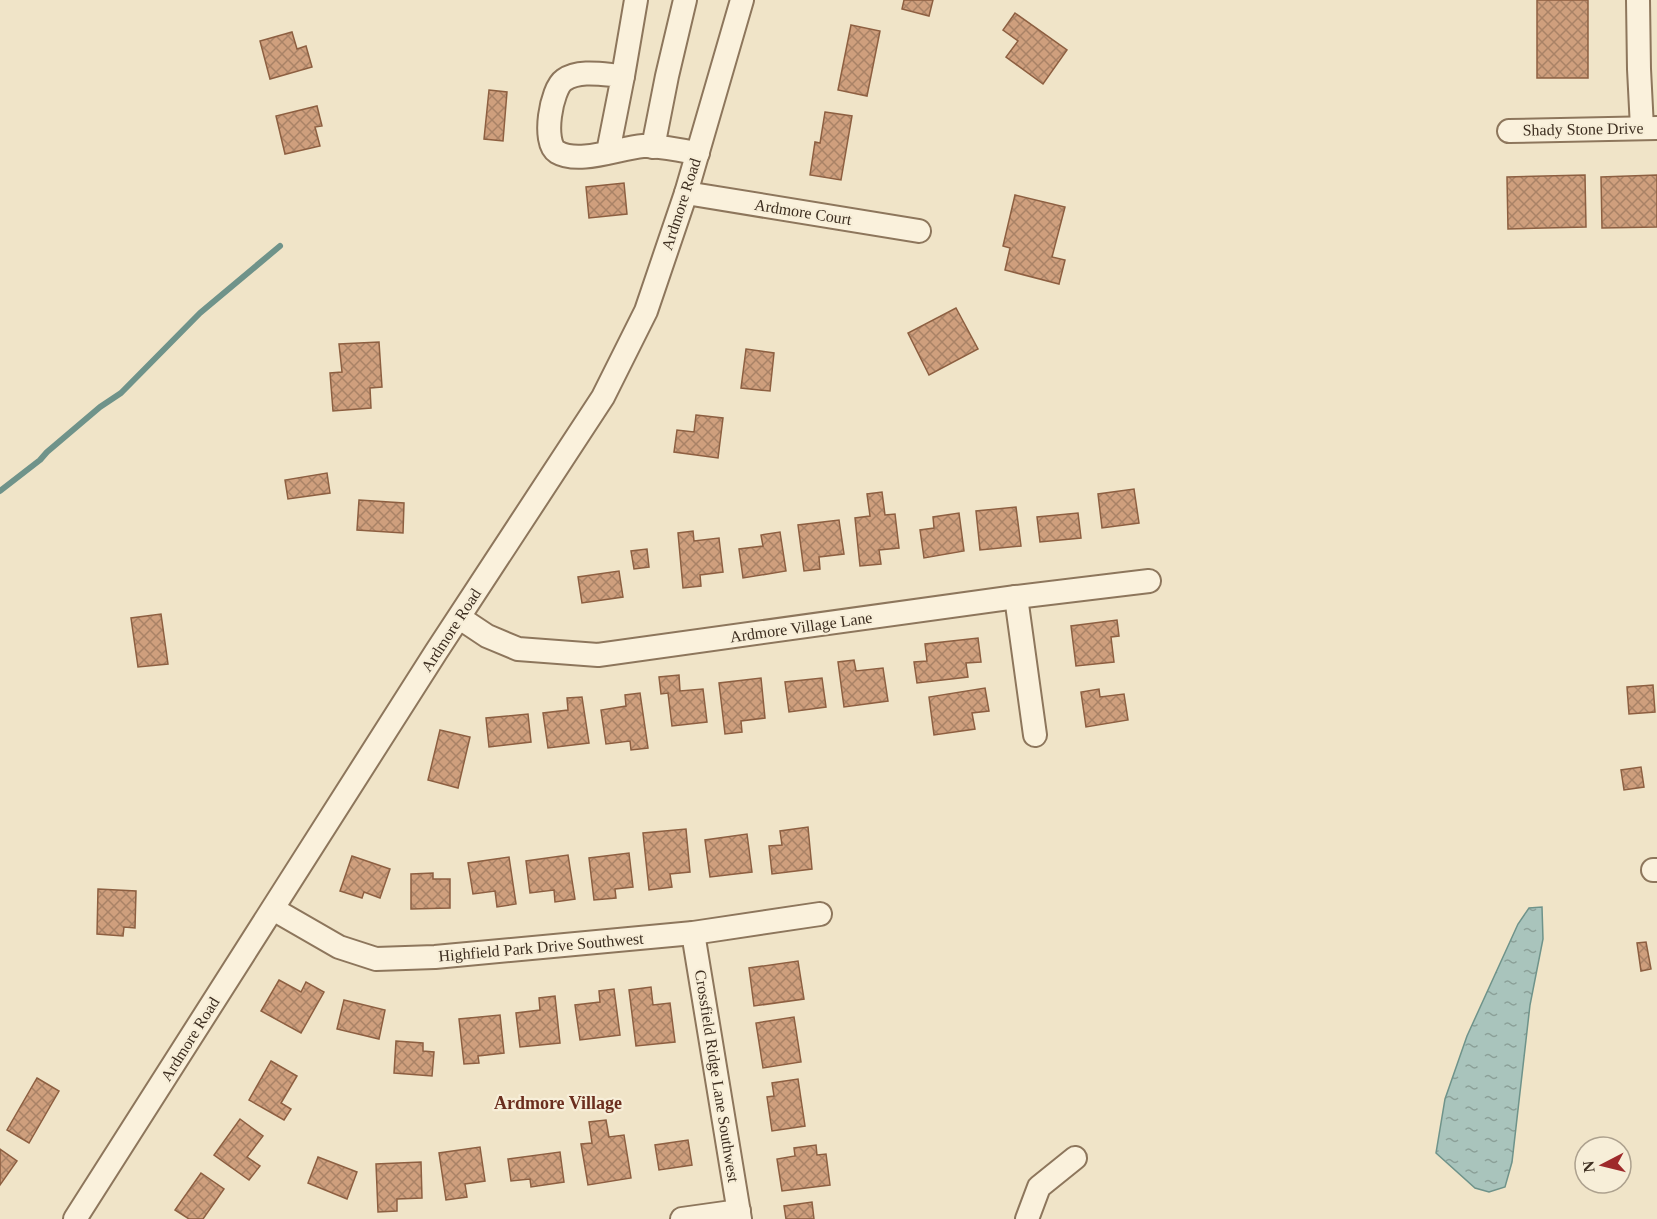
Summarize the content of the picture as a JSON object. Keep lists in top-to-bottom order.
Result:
{
  "streets": {
    "street": [
      "Shady Stone Drive",
      "Ardmore Road",
      "Ardmore Court",
      "Ardmore Village Lane",
      "Highfield Park Drive Southwest",
      "Crossfield Ridge Lane Southwest"
    ]
  },
  "crossings": [
    ["Ardmore Road", "Ardmore Court"],
    ["Ardmore Road", "Ardmore Village Lane"],
    ["Ardmore Road", "Highfield Park Drive Southwest"],
    ["Highfield Park Drive Southwest", "Crossfield Ridge Lane Southwest"]
  ],
  "districts": ["Ardmore Village"],
  "north": "left"
}
